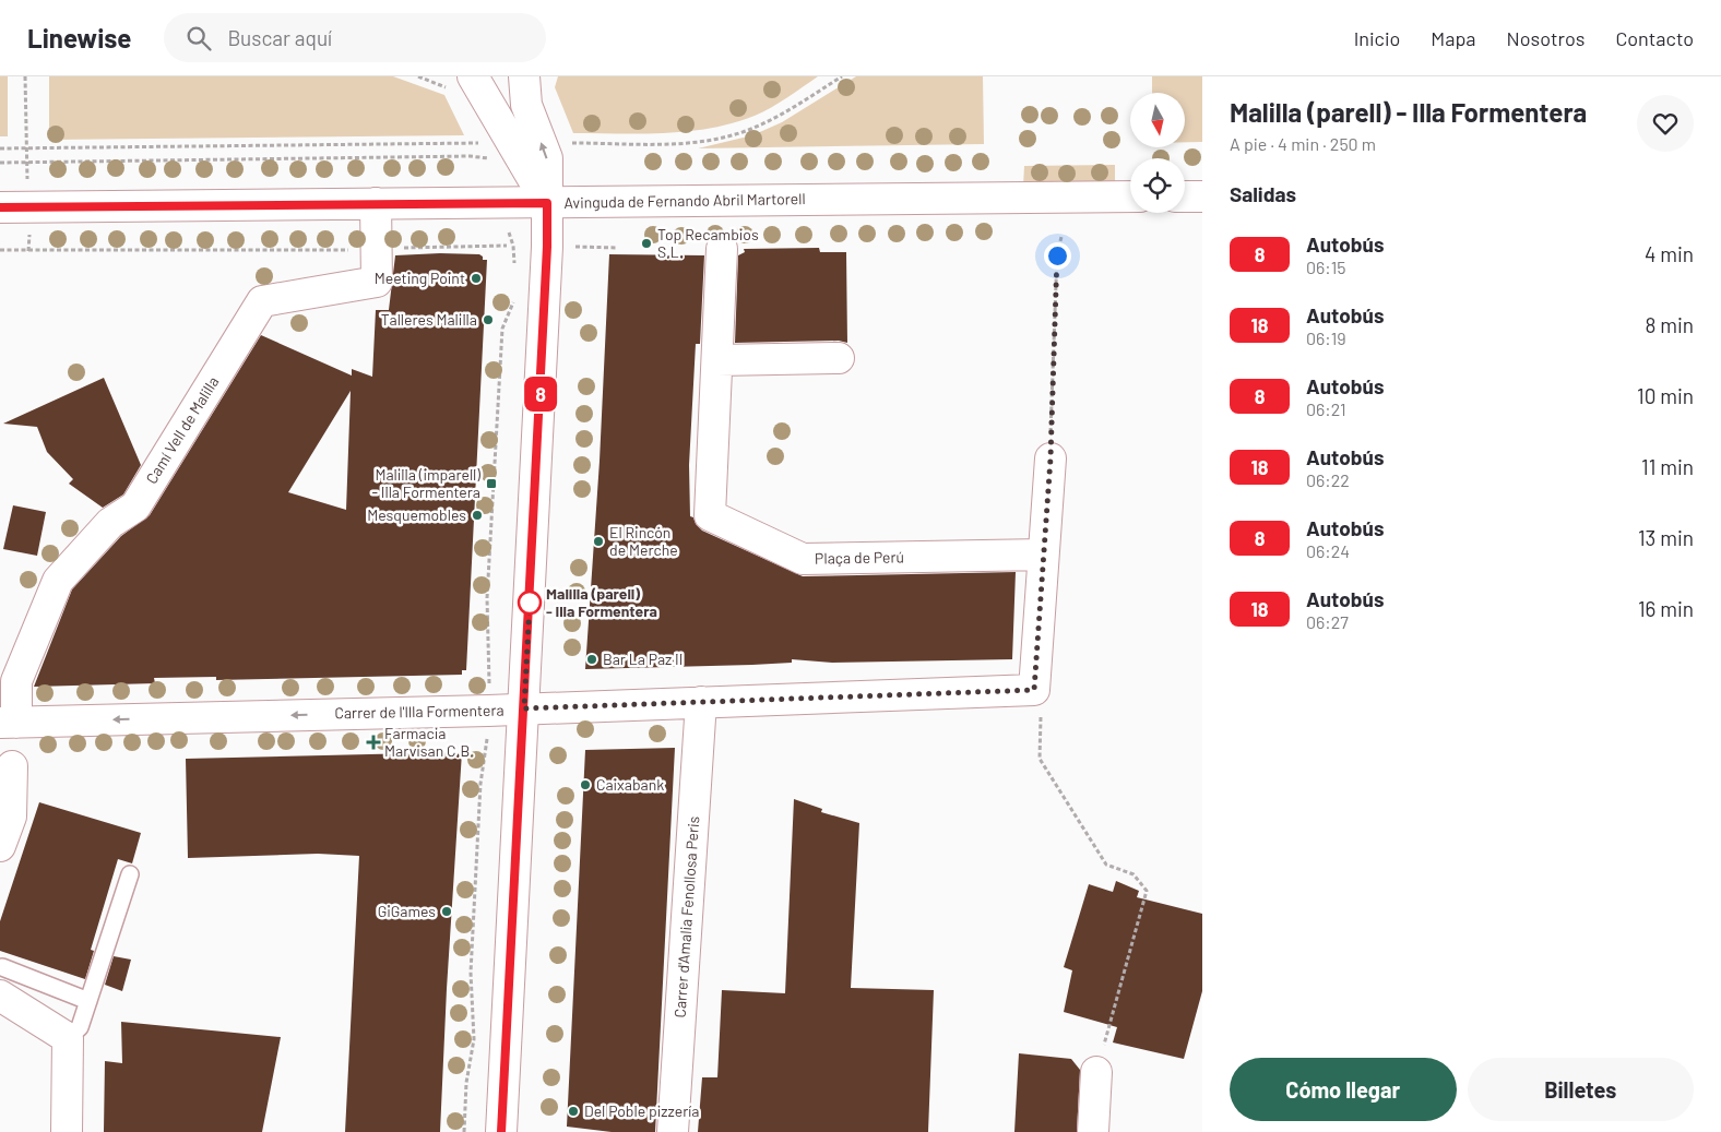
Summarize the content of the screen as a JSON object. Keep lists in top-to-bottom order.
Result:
{
  "streets": {
    "street": [
      "Avinguda de Fernando Abril Martorell",
      "Camí Vell de Malilla",
      "Plaça de Perú",
      "Carrer de l'Illa Formentera",
      "Carrer d'Amalia Fenollosa Peris"
    ]
  },
  "crossings": [
    ["Avinguda de Fernando Abril Martorell", "Camí Vell de Malilla"],
    ["Camí Vell de Malilla", "Carrer de l'Illa Formentera"],
    ["Carrer de l'Illa Formentera", "Carrer d'Amalia Fenollosa Peris"]
  ],
  "one_way": ["Carrer de l'Illa Formentera"],
  "places": {
    "other": [
      "Top Recambios S.L.",
      "Meeting Point",
      "Talleres Malilla",
      "Mesquemobles",
      "El Rincón de Merche",
      "Malilla (parell) - Illa Formentera",
      "Bar La Paz II",
      "Caixabank",
      "GiGames",
      "Del Poble pizzería"
    ],
    "transit": ["Malilla (imparell) - Illa Formentera"],
    "health": ["Farmacia Marvisan C.B."]
  },
  "lines": ["bus line 8"],
  "north": "bottom",
  "page": {
    "header": "Linewise",
    "search": "Buscar aquí",
    "nav": [
      "Inicio",
      "Mapa",
      "Nosotros",
      "Contacto"
    ],
    "on_map": "8",
    "heading": [
      ["Malilla (parell) - Illa Formentera", "A pie · 4 min · 250 m"],
      "Salidas"
    ],
    "list": [
      {
        "mark": "8",
        "name": "Autobús",
        "note": "06:15",
        "value": "4 min"
      },
      {
        "mark": "18",
        "name": "Autobús",
        "note": "06:19",
        "value": "8 min"
      },
      {
        "mark": "8",
        "name": "Autobús",
        "note": "06:21",
        "value": "10 min"
      },
      {
        "mark": "18",
        "name": "Autobús",
        "note": "06:22",
        "value": "11 min"
      },
      {
        "mark": "8",
        "name": "Autobús",
        "note": "06:24",
        "value": "13 min"
      },
      {
        "mark": "18",
        "name": "Autobús",
        "note": "06:27",
        "value": "16 min"
      }
    ],
    "buttons": ["Cómo llegar", "Billetes"]
  }
}
